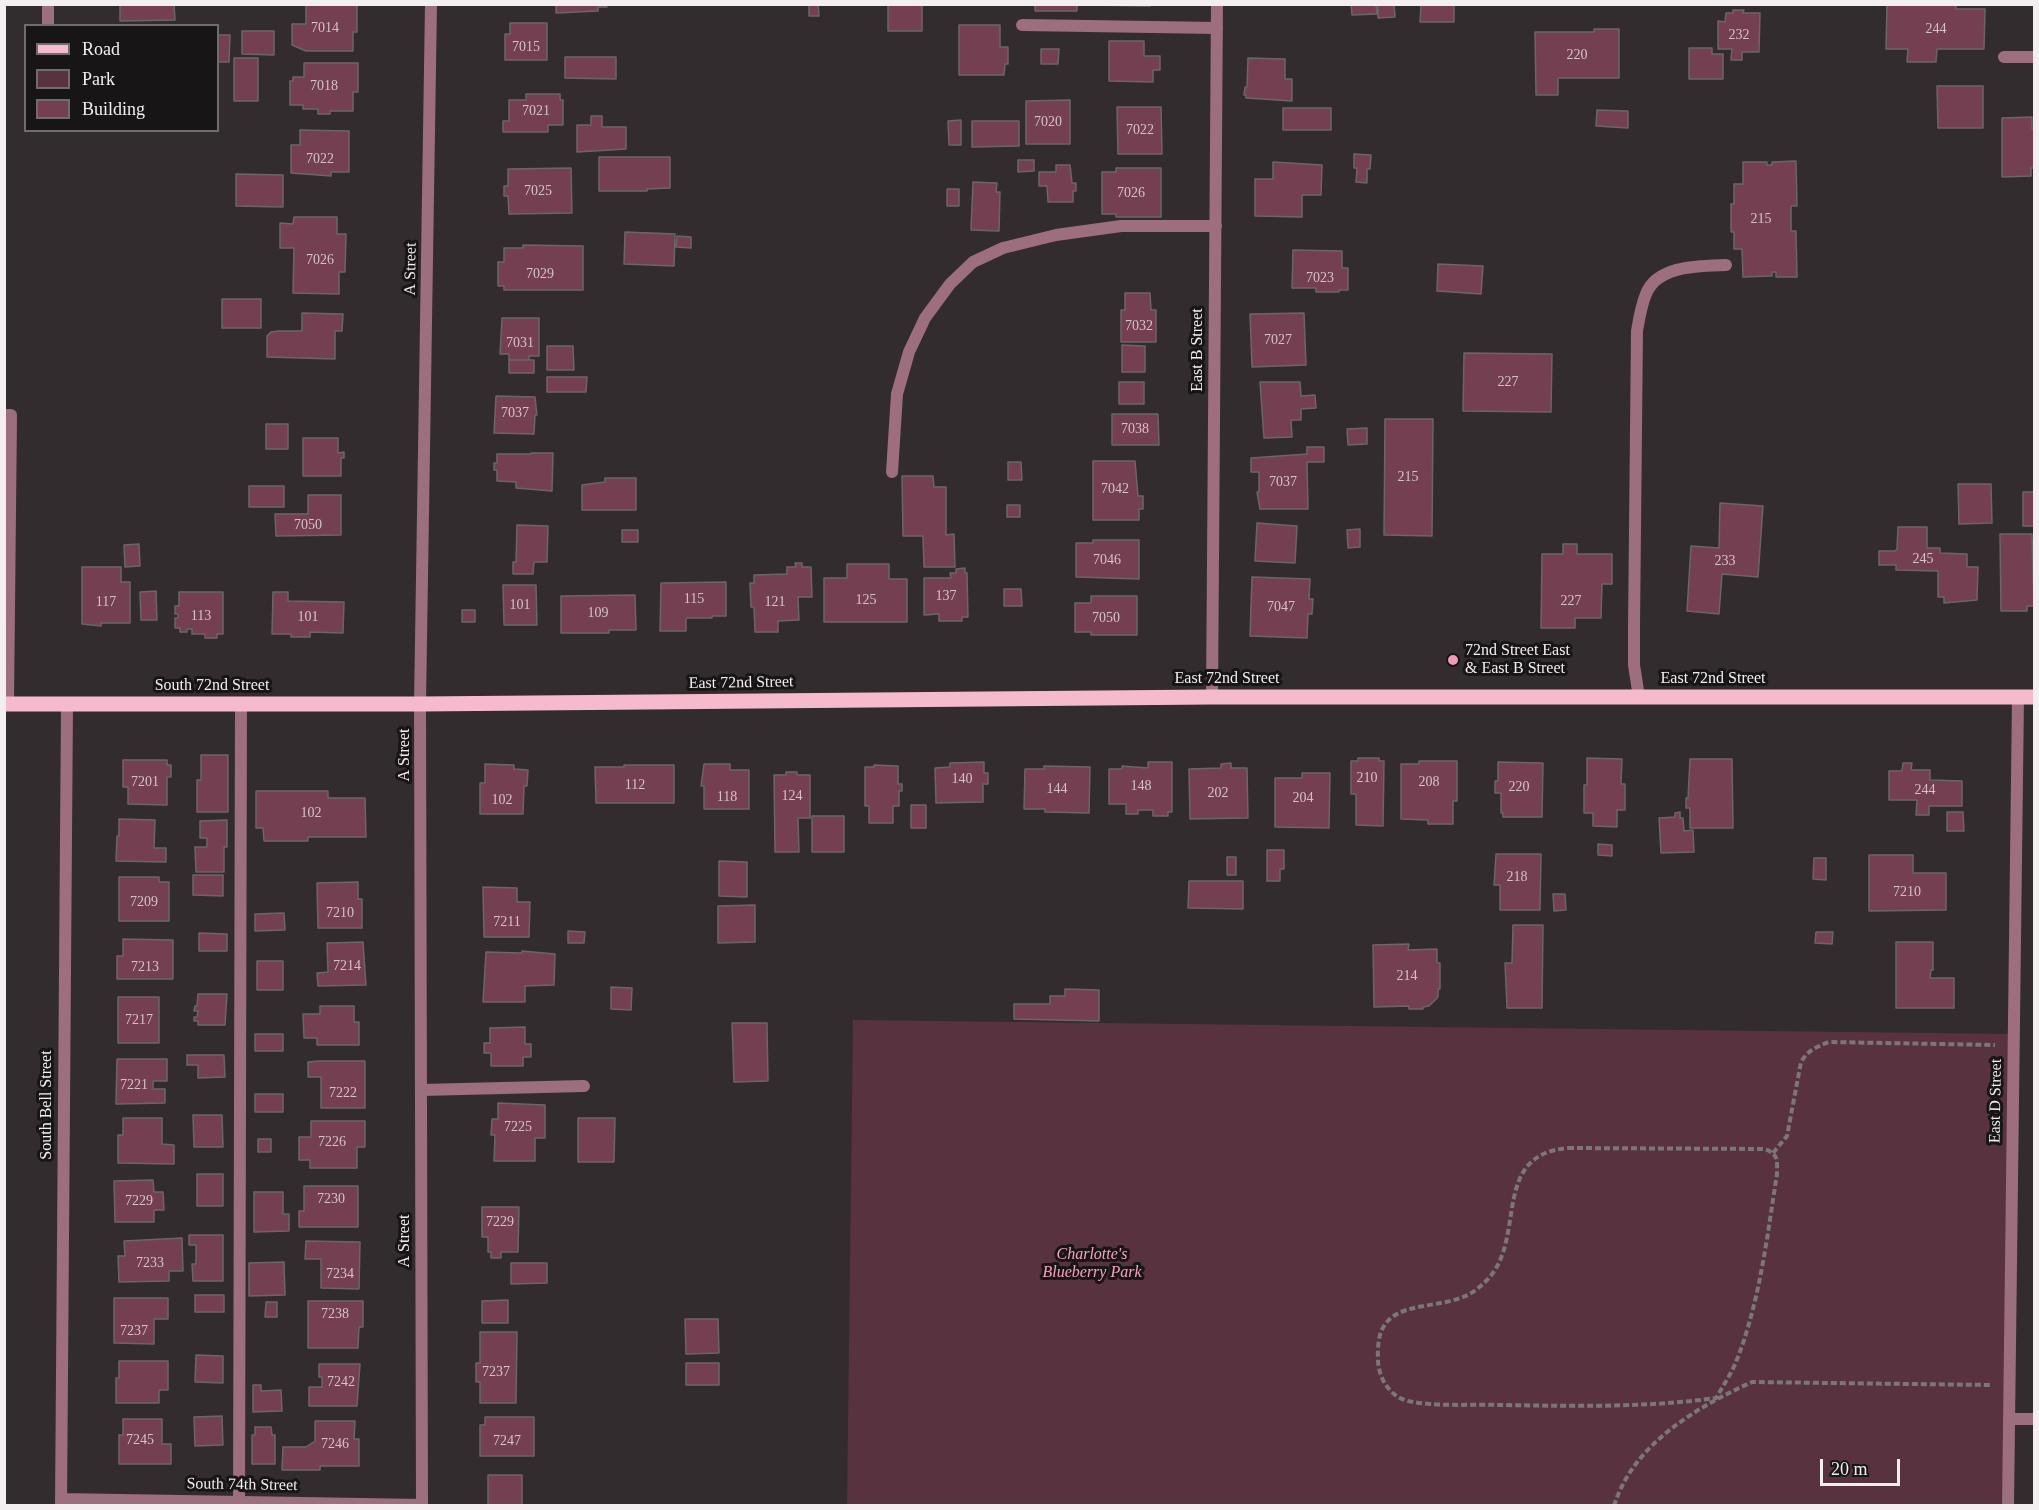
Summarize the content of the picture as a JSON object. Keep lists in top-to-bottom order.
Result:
{
  "streets": {
    "main road": ["East 72nd Street", "South 72nd Street"],
    "street": [
      "A Street",
      "East B Street",
      "East D Street",
      "South Bell Street",
      "South 74th Street"
    ]
  },
  "crossings": [
    ["A Street", "East 72nd Street"],
    ["A Street", "South 72nd Street"],
    ["A Street", "South 74th Street"],
    ["East B Street", "East 72nd Street"],
    ["East 72nd Street", "South 72nd Street"],
    ["East 72nd Street", "East D Street"],
    ["South 72nd Street", "South Bell Street"],
    ["South Bell Street", "South 74th Street"]
  ],
  "parks": ["Charlotte's Blueberry Park"],
  "places": ["72nd Street East & East B Street"],
  "house_numbers": [
    "7014",
    "244",
    "232",
    "7015",
    "220",
    "7018",
    "7021",
    "7020",
    "7022",
    "7022",
    "7025",
    "7026",
    "215",
    "7026",
    "7029",
    "7023",
    "7032",
    "7027",
    "7031",
    "227",
    "7037",
    "7038",
    "215",
    "7037",
    "7042",
    "7050",
    "245",
    "7046",
    "233",
    "137",
    "115",
    "125",
    "227",
    "117",
    "121",
    "101",
    "7047",
    "109",
    "113",
    "101",
    "7050",
    "210",
    "140",
    "7201",
    "208",
    "112",
    "148",
    "220",
    "144",
    "244",
    "202",
    "124",
    "118",
    "204",
    "102",
    "102",
    "218",
    "7210",
    "7209",
    "7210",
    "7211",
    "7214",
    "7213",
    "214",
    "7217",
    "7221",
    "7222",
    "7225",
    "7226",
    "7230",
    "7229",
    "7229",
    "7233",
    "7234",
    "7238",
    "7237",
    "7237",
    "7242",
    "7245",
    "7247",
    "7246"
  ],
  "legend": ["Road", "Park", "Building"],
  "scale_bar": "20 m"
}
